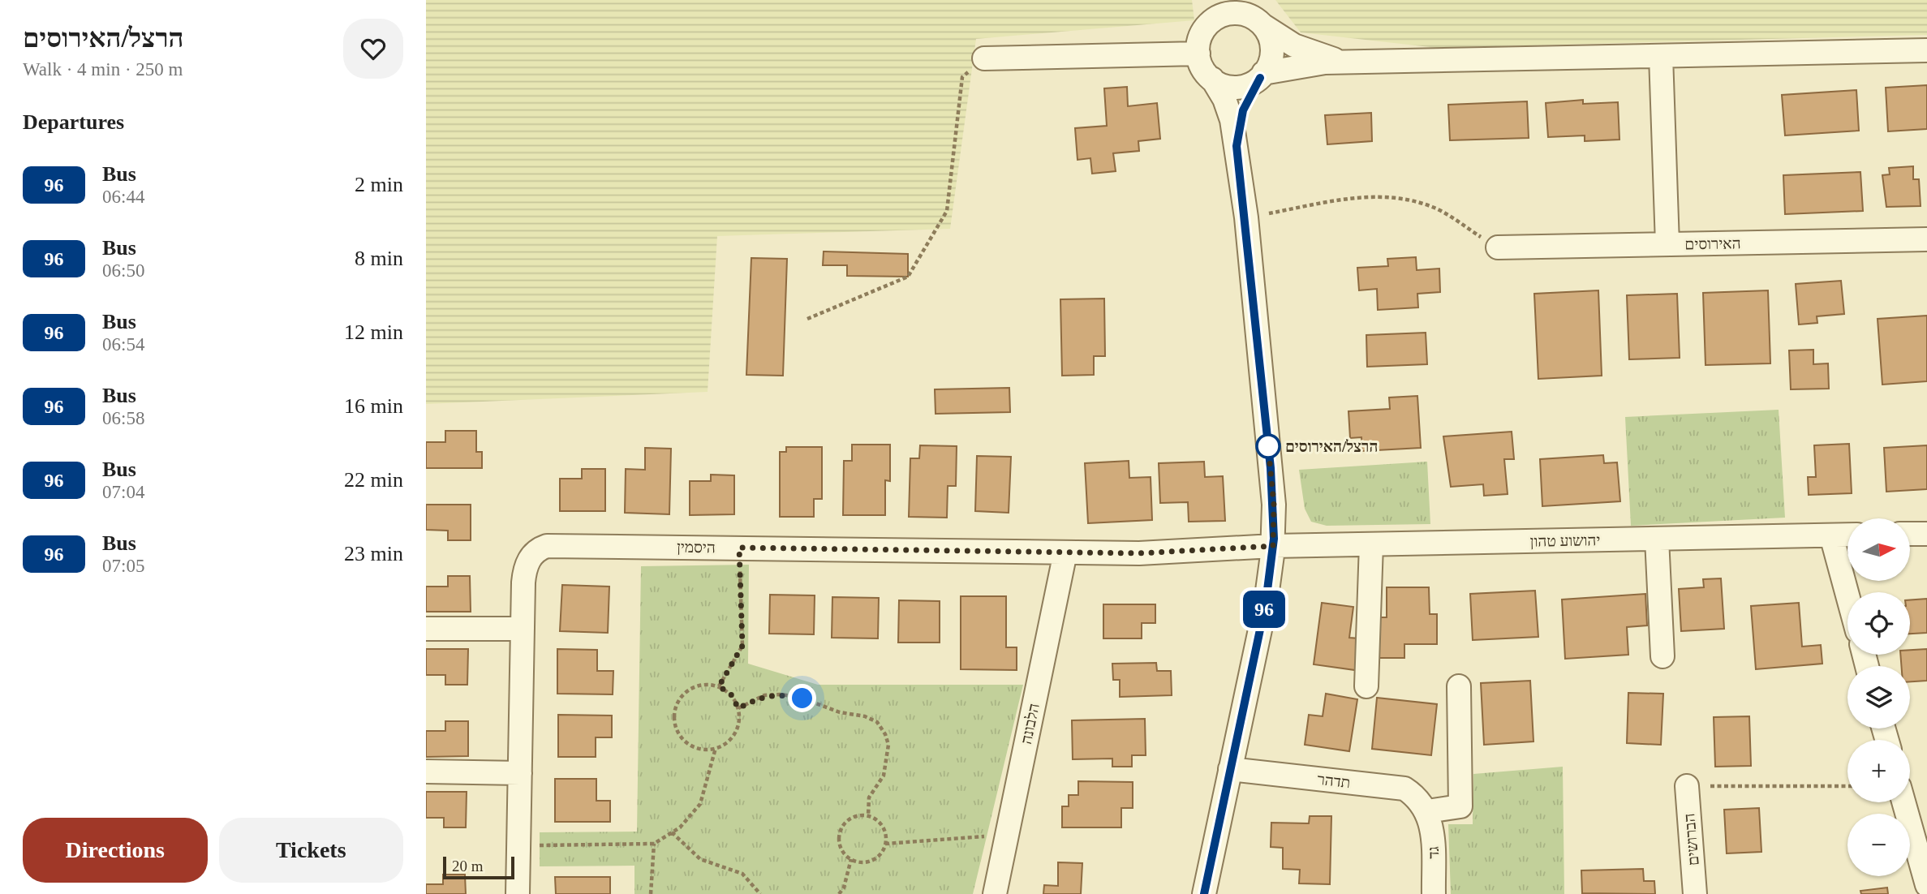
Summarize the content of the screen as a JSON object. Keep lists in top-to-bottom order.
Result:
{
  "streets": {
    "street": [
      "האירוסים",
      "יהושוע טהון",
      "היסמין",
      "הלבונה",
      "תדהר",
      "הברושים",
      "גד"
    ]
  },
  "crossings": [
    ["יהושוע טהון", "היסמין"],
    ["היסמין", "הלבונה"],
    ["תדהר", "גד"]
  ],
  "places": ["הרצל/האירוסים"],
  "lines": ["bus line 96"],
  "scale_bar": "20 m",
  "north": "right",
  "page": {
    "heading": [
      ["הרצל/האירוסים", "Walk · 4 min · 250 m"],
      "Departures"
    ],
    "on_map": "96",
    "list": [
      {
        "mark": "96",
        "name": "Bus",
        "note": "06:44",
        "value": "2 min"
      },
      {
        "mark": "96",
        "name": "Bus",
        "note": "06:50",
        "value": "8 min"
      },
      {
        "mark": "96",
        "name": "Bus",
        "note": "06:54",
        "value": "12 min"
      },
      {
        "mark": "96",
        "name": "Bus",
        "note": "06:58",
        "value": "16 min"
      },
      {
        "mark": "96",
        "name": "Bus",
        "note": "07:04",
        "value": "22 min"
      },
      {
        "mark": "96",
        "name": "Bus",
        "note": "07:05",
        "value": "23 min"
      }
    ],
    "map_buttons": ["+", "−"],
    "buttons": ["Directions", "Tickets"],
    "scale": "20 m"
  }
}
